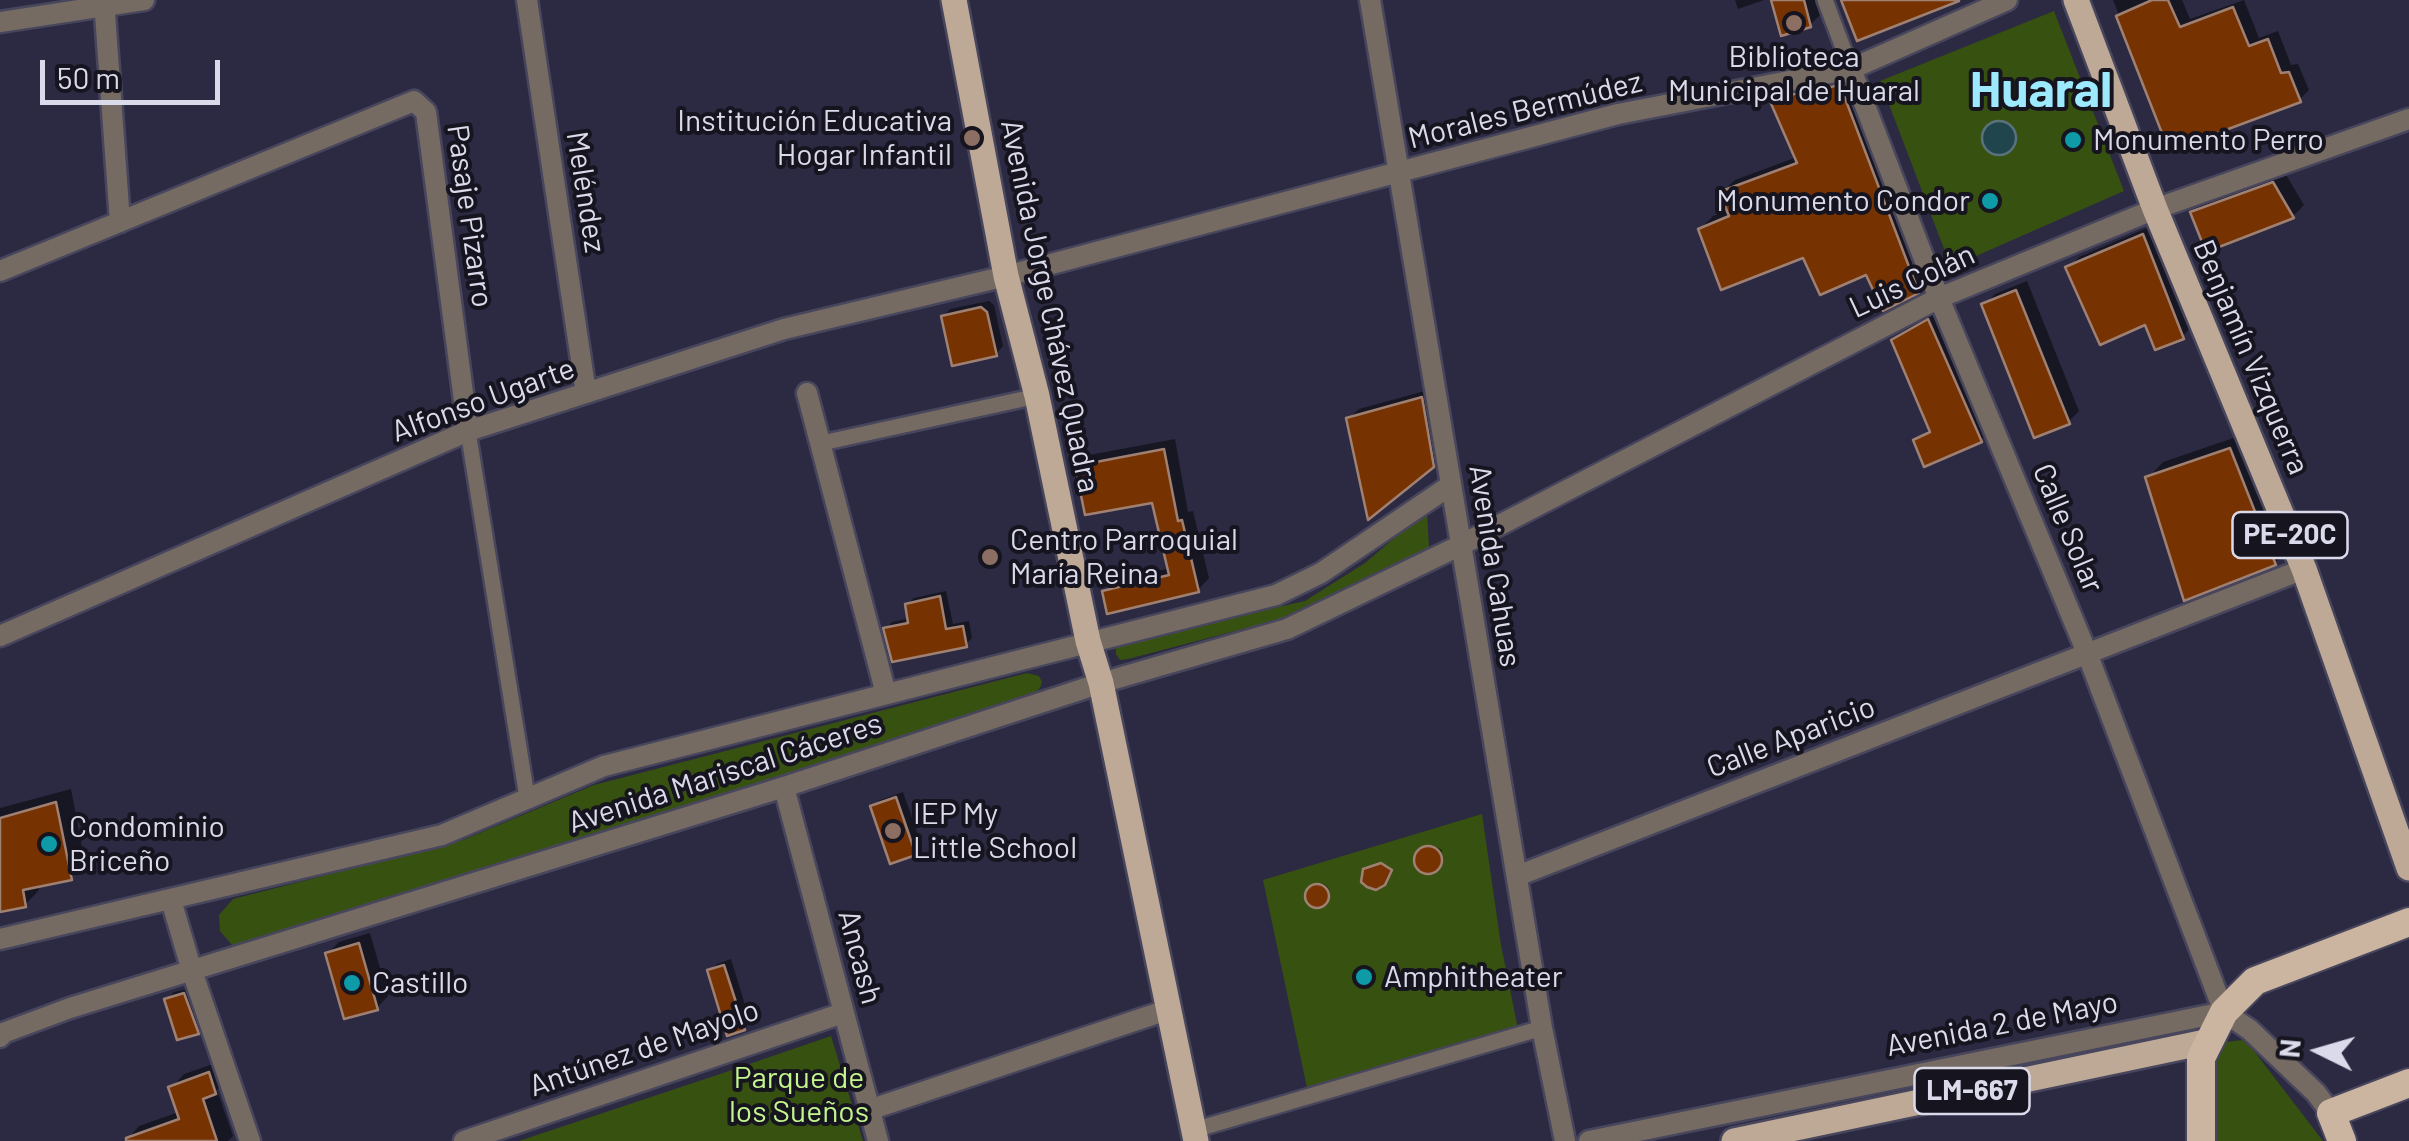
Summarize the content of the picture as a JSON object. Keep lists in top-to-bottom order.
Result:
{
  "streets": {
    "main road": [
      "Avenida Jorge Chávez Quadra",
      "Benjamín Vizquerra",
      "PE-20C",
      "Avenida 2 de Mayo",
      "LM-667"
    ],
    "street": [
      "Morales Bermúdez",
      "Meléndez",
      "Pasaje Pizarro",
      "Luis Colán",
      "Alfonso Ugarte",
      "Calle Solar",
      "Avenida Cahuas",
      "Calle Aparicio",
      "Avenida Mariscal Cáceres",
      "Ancash",
      "Antúnez de Mayolo"
    ]
  },
  "crossings": [
    ["Morales Bermúdez", "Avenida Jorge Chávez Quadra"],
    ["Morales Bermúdez", "Alfonso Ugarte"],
    ["Morales Bermúdez", "Calle Solar"],
    ["Morales Bermúdez", "Avenida Cahuas"],
    ["Meléndez", "Alfonso Ugarte"],
    ["Pasaje Pizarro", "Alfonso Ugarte"],
    ["Luis Colán", "Benjamín Vizquerra"],
    ["Luis Colán", "Calle Solar"],
    ["Luis Colán", "PE-20C"],
    ["Luis Colán", "Avenida Cahuas"],
    ["Luis Colán", "Avenida Mariscal Cáceres"],
    ["Avenida Jorge Chávez Quadra", "Alfonso Ugarte"],
    ["Avenida Jorge Chávez Quadra", "Avenida Mariscal Cáceres"],
    ["Benjamín Vizquerra", "PE-20C"],
    ["Benjamín Vizquerra", "Calle Aparicio"],
    ["Calle Solar", "Calle Aparicio"],
    ["Calle Solar", "Avenida 2 de Mayo"],
    ["Avenida Cahuas", "Calle Aparicio"],
    ["Avenida Cahuas", "Avenida Mariscal Cáceres"],
    ["Avenida Mariscal Cáceres", "Ancash"],
    ["Ancash", "Antúnez de Mayolo"]
  ],
  "districts": ["Huaral"],
  "parks": ["Parque de los Sueños"],
  "places": [
    "Biblioteca Municipal de Huaral",
    "Institución Educativa Hogar Infantil",
    "Monumento Perro",
    "Monumento Condor",
    "Centro Parroquial María Reina",
    "IEP My Little School",
    "Condominio Briceño",
    "Amphitheater",
    "Castillo"
  ],
  "scale_bar": "50 m",
  "north": "left"
}
